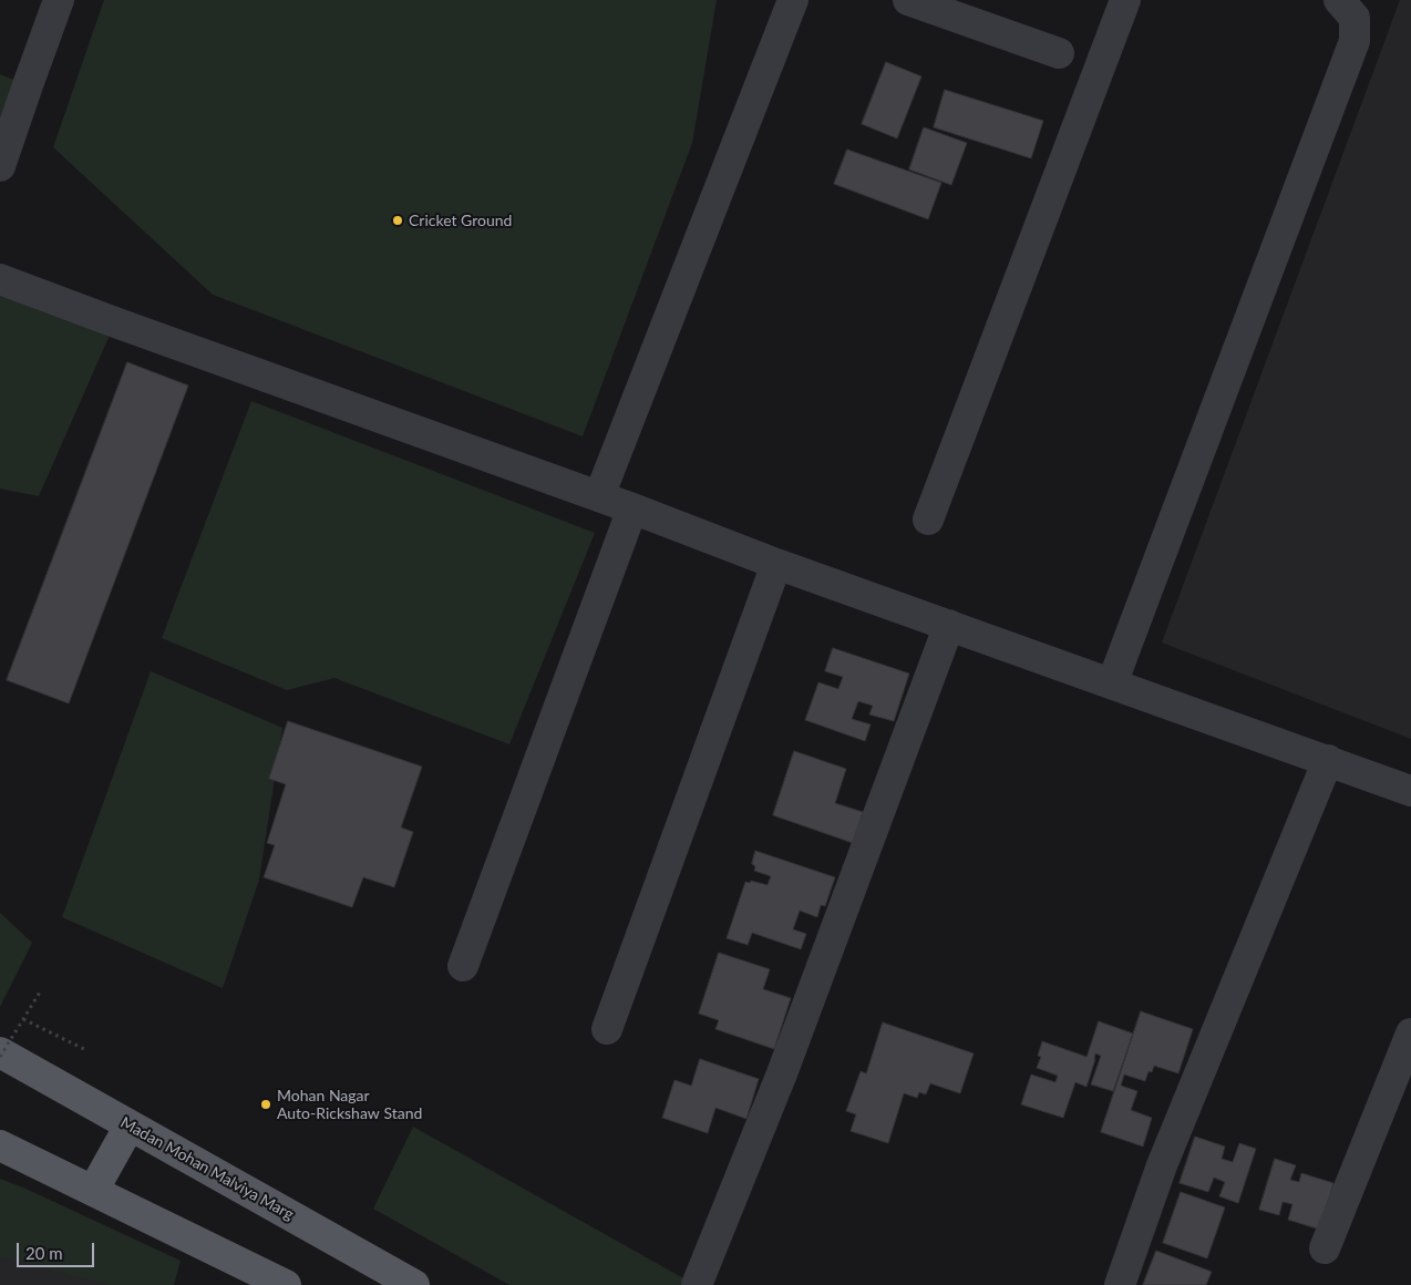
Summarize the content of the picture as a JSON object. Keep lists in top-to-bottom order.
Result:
{
  "streets": {
    "main road": ["Madan Mohan Malviya Marg"]
  },
  "places": ["Cricket Ground", "Mohan Nagar Auto-Rickshaw Stand"],
  "scale_bar": "20 m"
}
